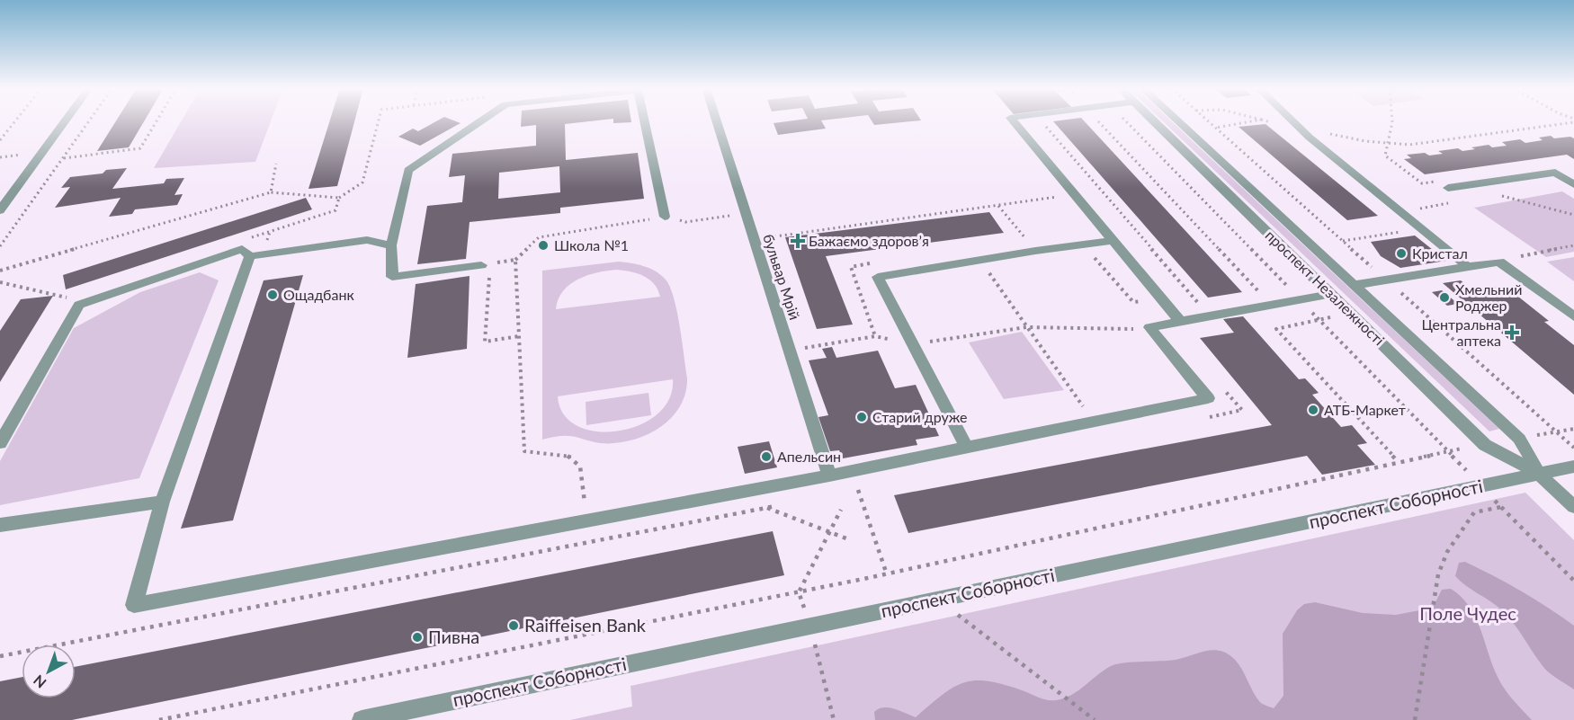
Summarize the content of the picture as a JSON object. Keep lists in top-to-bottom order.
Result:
{
  "streets": {
    "street": ["бульвар Мрій", "проспект Незалежності", "проспект Соборності"]
  },
  "crossings": [
    ["проспект Незалежності", "проспект Соборності"]
  ],
  "parks": ["Поле Чудес"],
  "places": {
    "health": ["Бажаємо здоровʼя", "Центральна аптека"],
    "other": [
      "Школа №1",
      "Кристал",
      "Ощадбанк",
      "Хмельний Роджер",
      "АТБ-Маркет",
      "Старий друже",
      "Апельсин",
      "Raiffeisen Bank",
      "Пивна"
    ]
  },
  "north": "bottom left"
}
